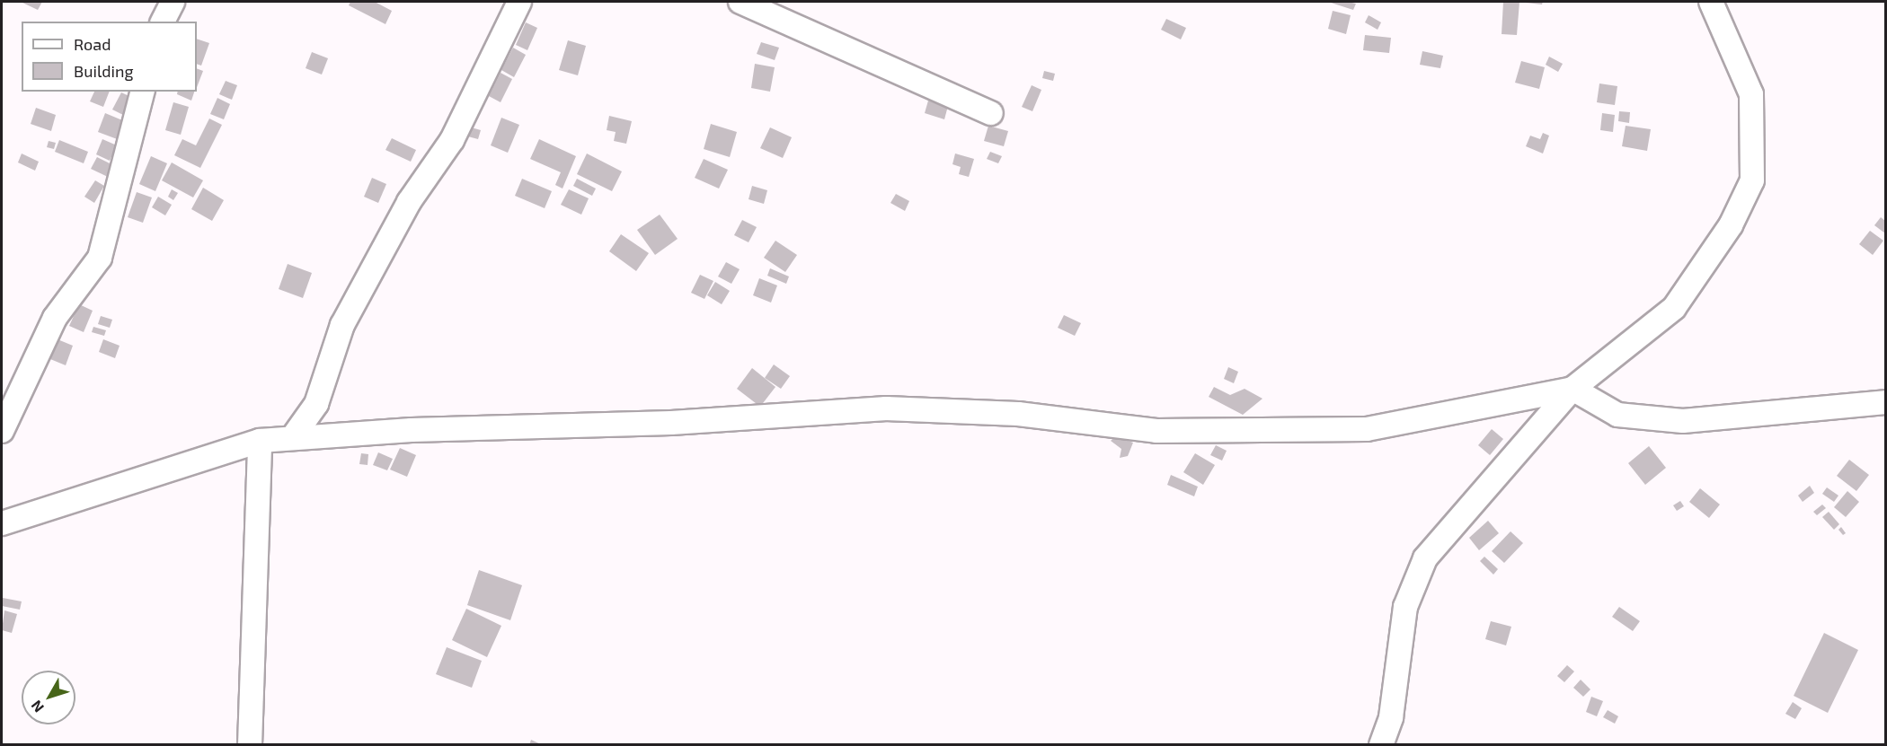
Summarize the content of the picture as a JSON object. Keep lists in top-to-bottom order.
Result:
{
  "legend": ["Road", "Building"],
  "north": "bottom left"
}
